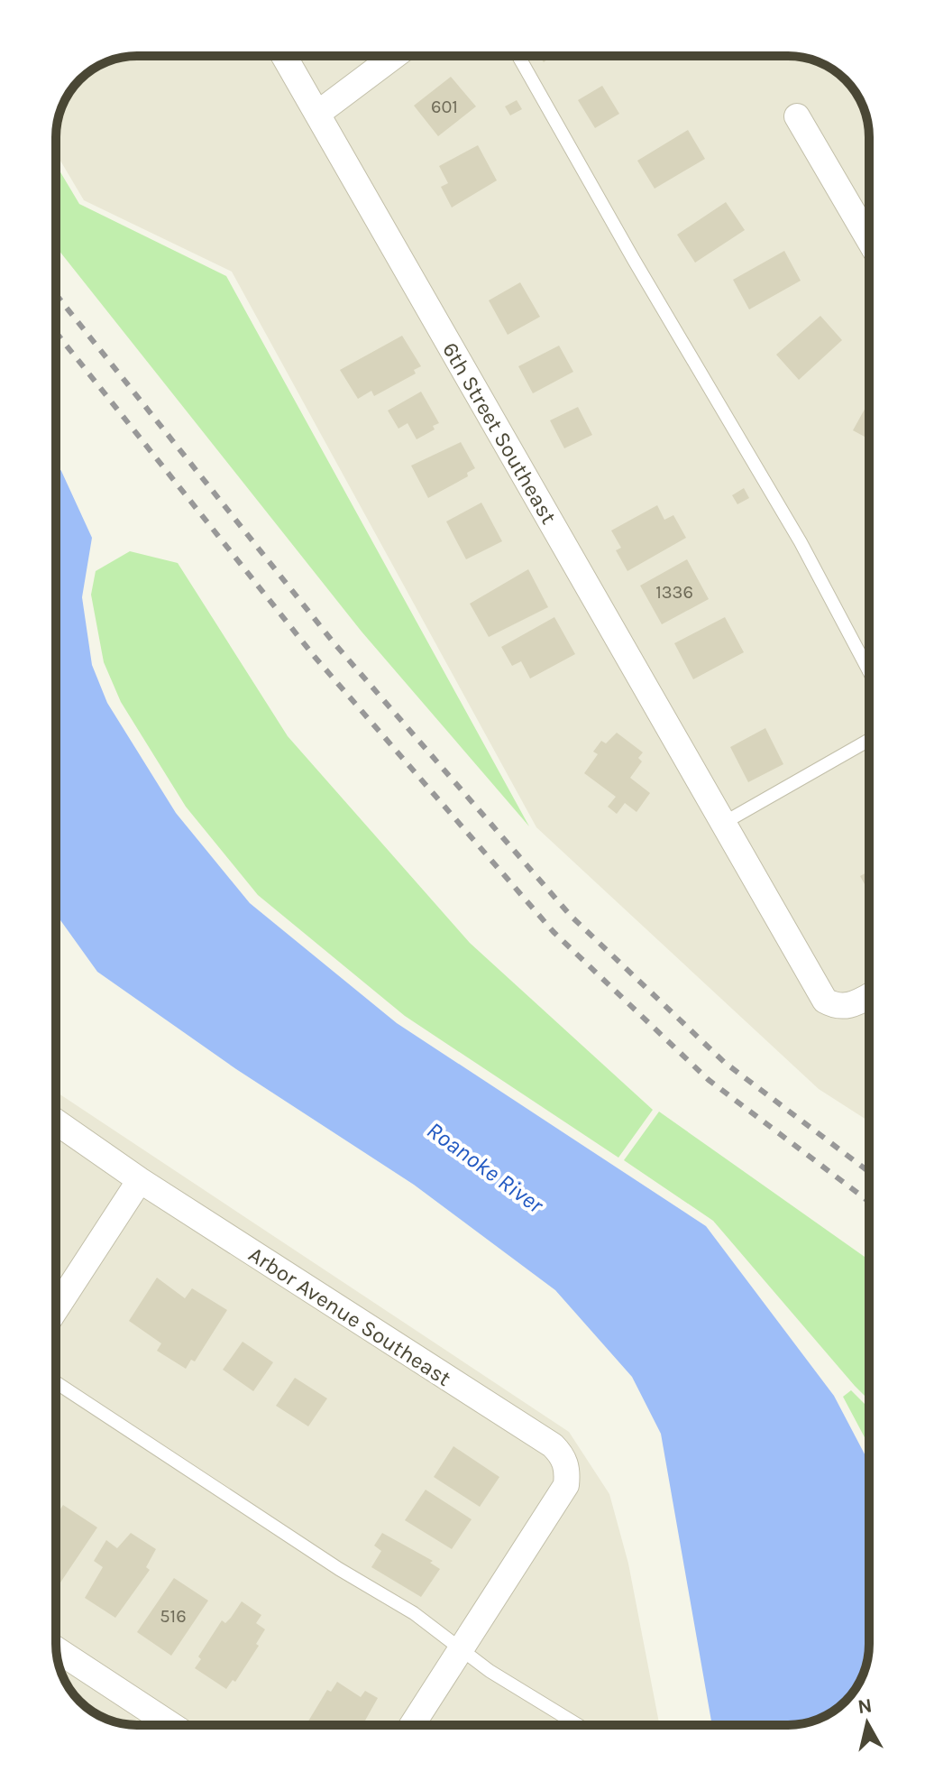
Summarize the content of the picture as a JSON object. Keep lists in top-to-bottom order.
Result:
{
  "streets": {
    "street": ["6th Street Southeast", "Arbor Avenue Southeast"]
  },
  "water": ["Roanoke River"],
  "house_numbers": ["601", "1336", "516"],
  "north": "top"
}
